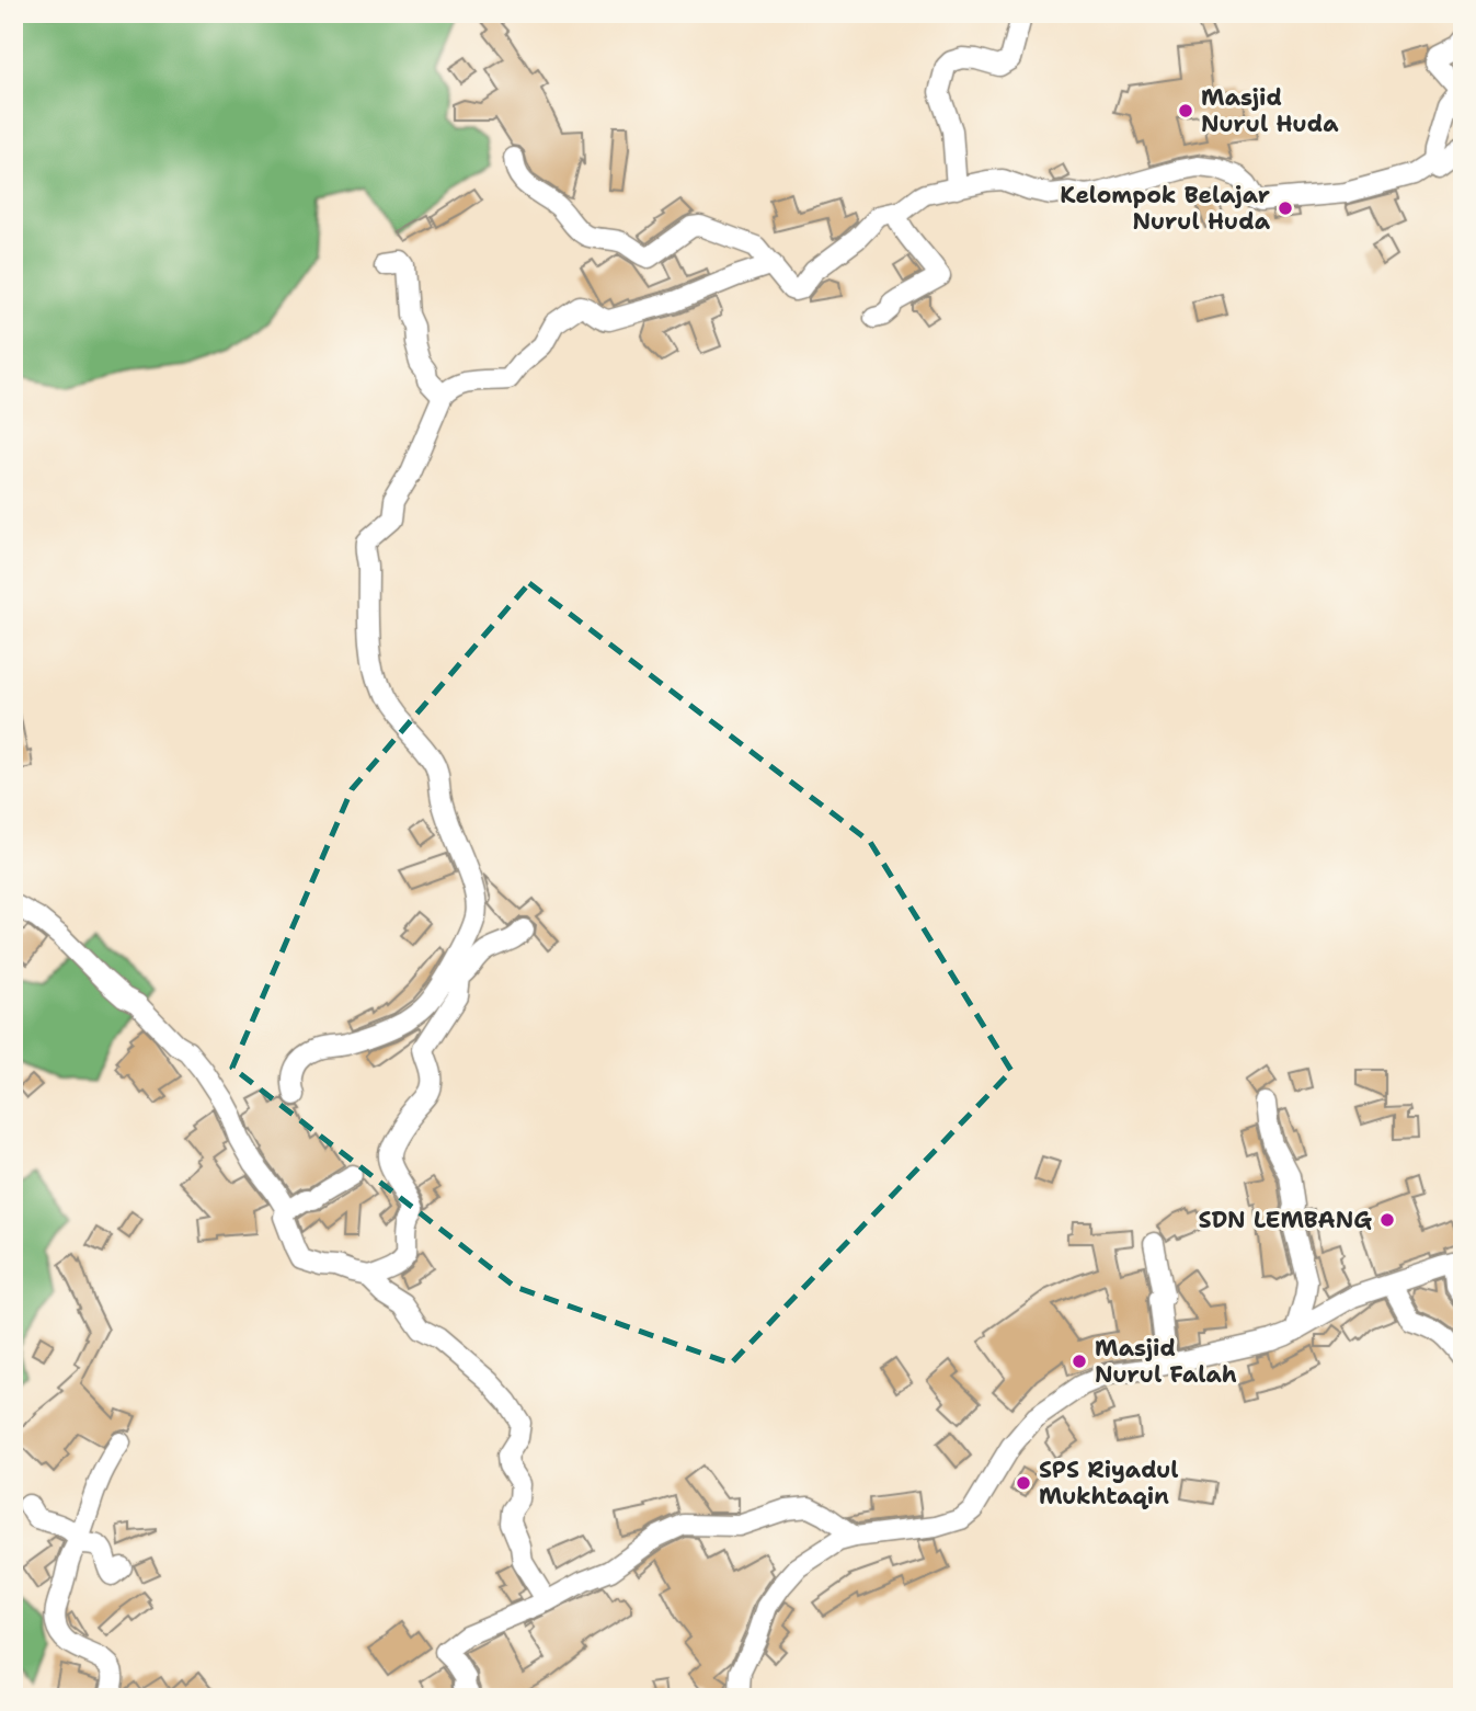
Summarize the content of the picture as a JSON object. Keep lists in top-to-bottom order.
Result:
{
  "places": [
    "Masjid Nurul Huda",
    "Kelompok Belajar Nurul Huda",
    "SDN LEMBANG",
    "Masjid Nurul Falah",
    "SPS Riyadul Mukhtaqin"
  ]
}
